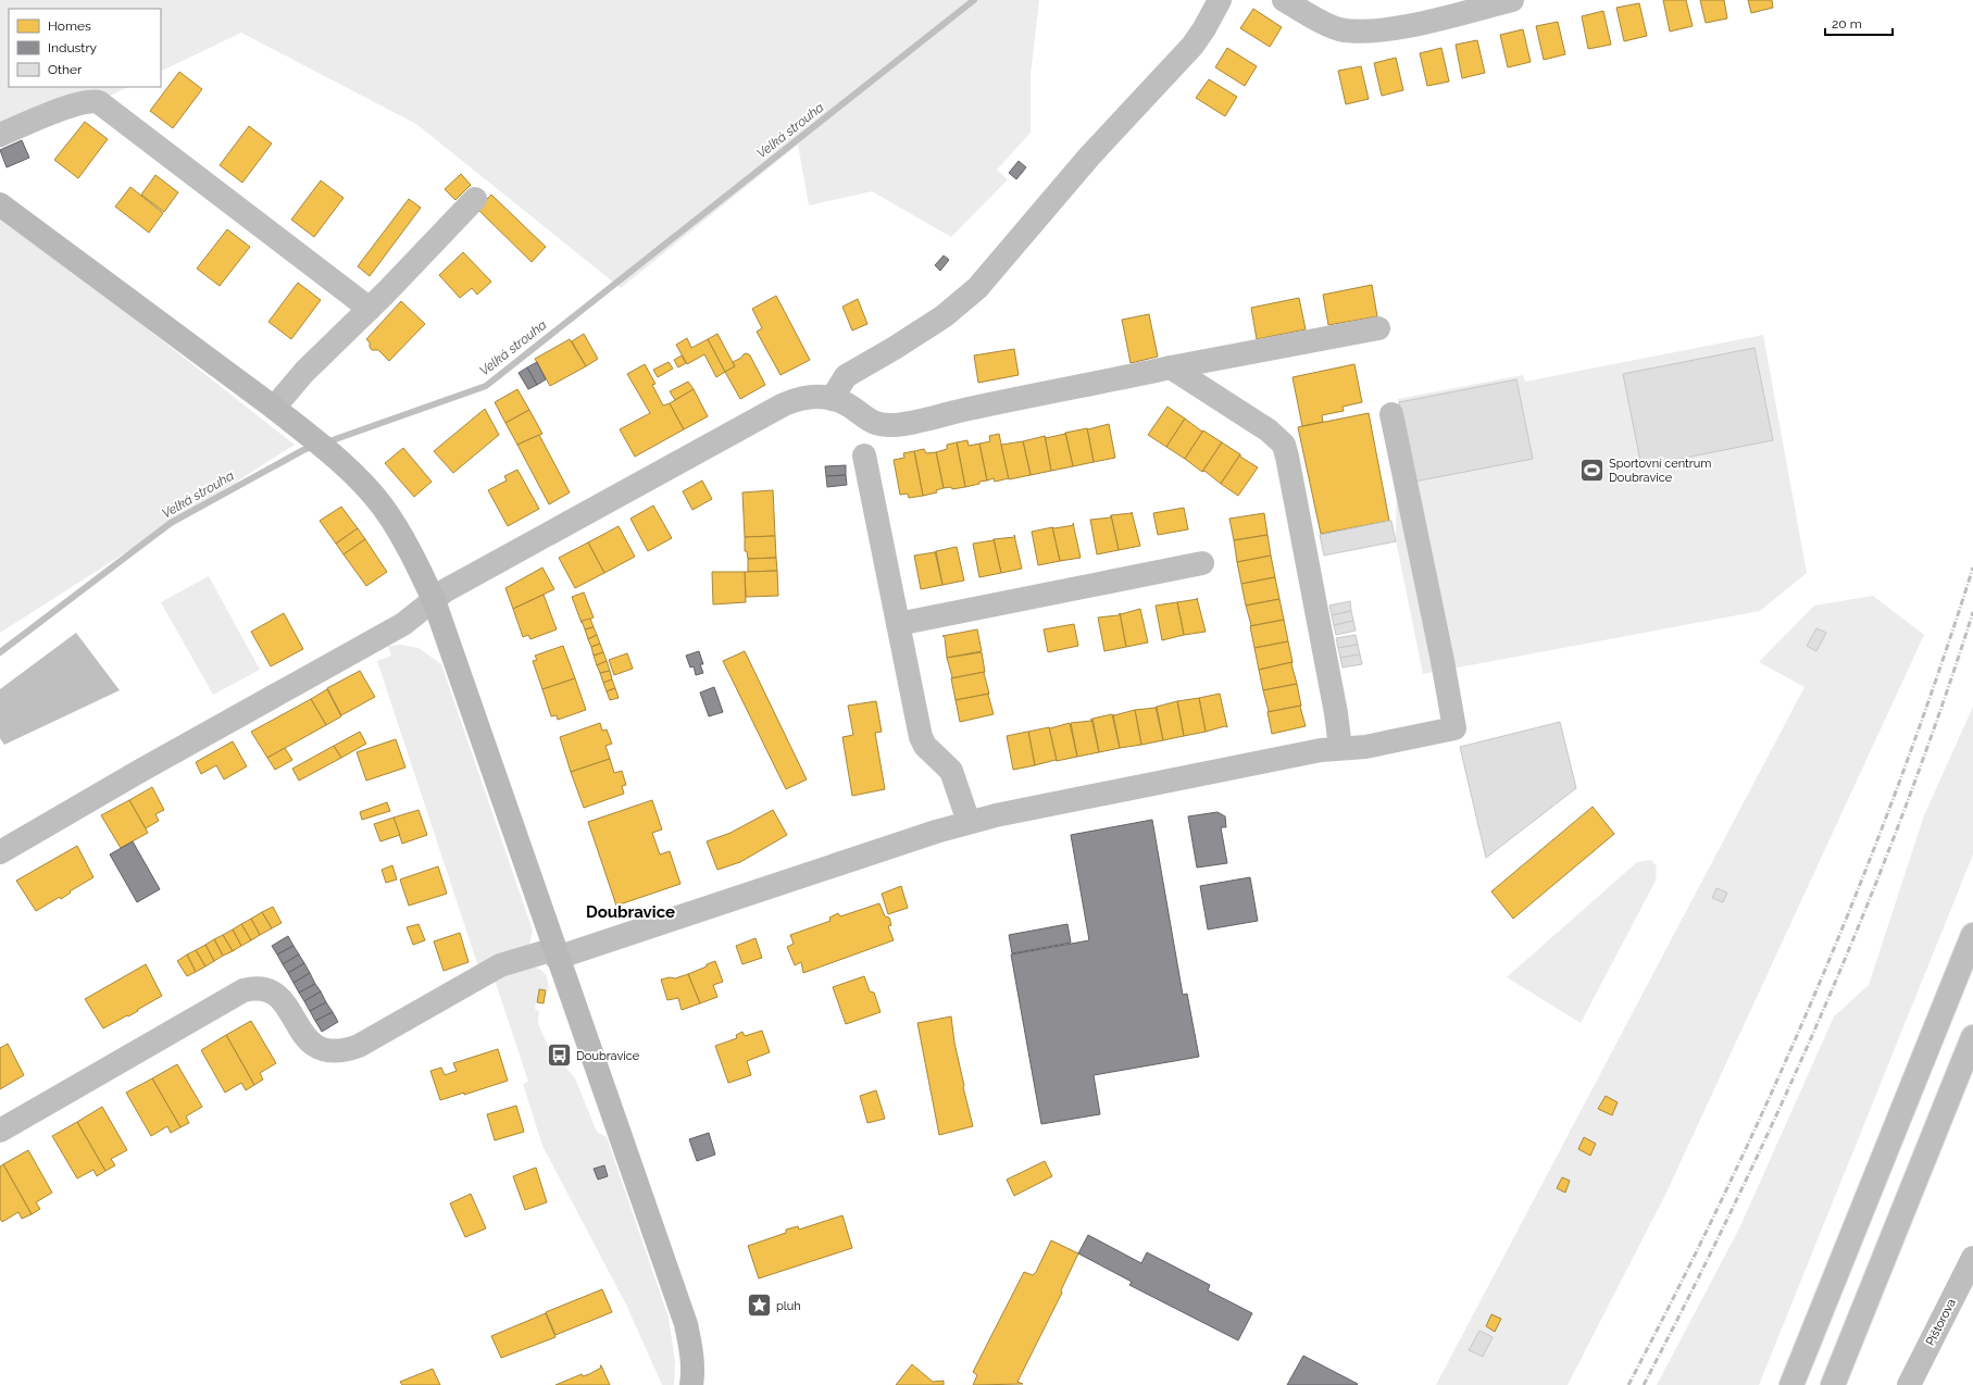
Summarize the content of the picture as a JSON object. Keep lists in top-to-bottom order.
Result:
{
  "streets": {
    "main road": ["Pištorova"]
  },
  "districts": ["Doubravice"],
  "water": ["Velká strouha"],
  "places": {
    "sports": ["Sportovní centrum Doubravice"],
    "bus stop": ["Doubravice"],
    "place": ["pluh"]
  },
  "legend": ["Homes", "Industry", "Other"],
  "scale_bar": "20 m"
}
